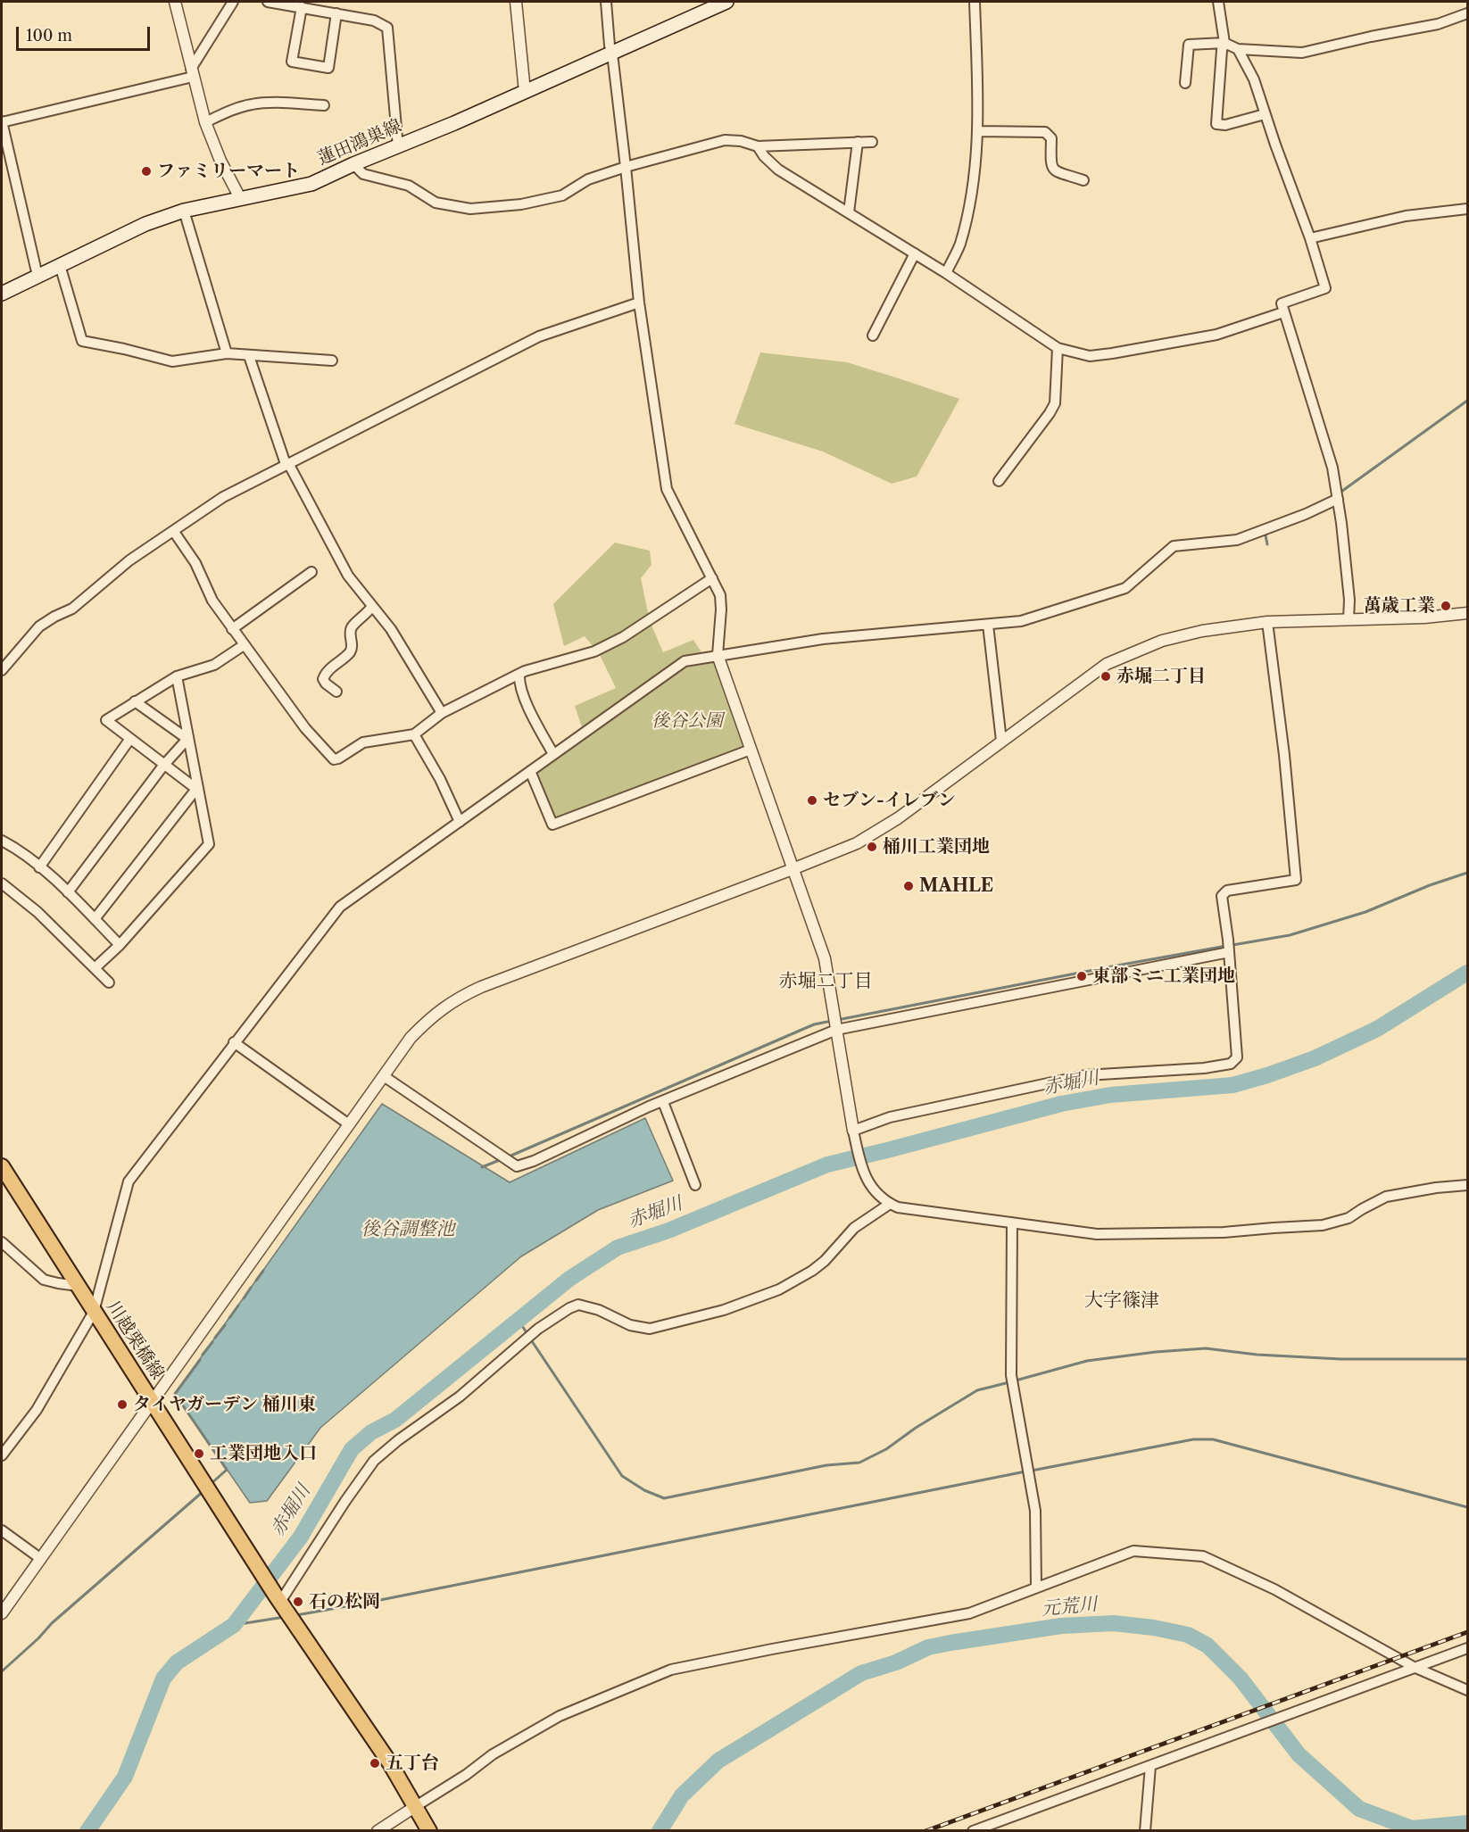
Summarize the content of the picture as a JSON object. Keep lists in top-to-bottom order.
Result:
{
  "streets": {
    "main road": ["蓮田鴻巣線", "川越栗橋線"]
  },
  "districts": ["赤堀二丁目", "大字篠津"],
  "water": ["赤堀川", "後谷調整池", "元荒川"],
  "parks": ["後谷公園"],
  "places": [
    "ファミリーマート",
    "萬歳工業",
    "赤堀二丁目",
    "セブン-イレブン",
    "桶川工業団地",
    "MAHLE",
    "東部ミニ工業団地",
    "タイヤガーデン 桶川東",
    "工業団地入口",
    "石の松岡",
    "五丁台"
  ],
  "scale_bar": "100 m"
}
